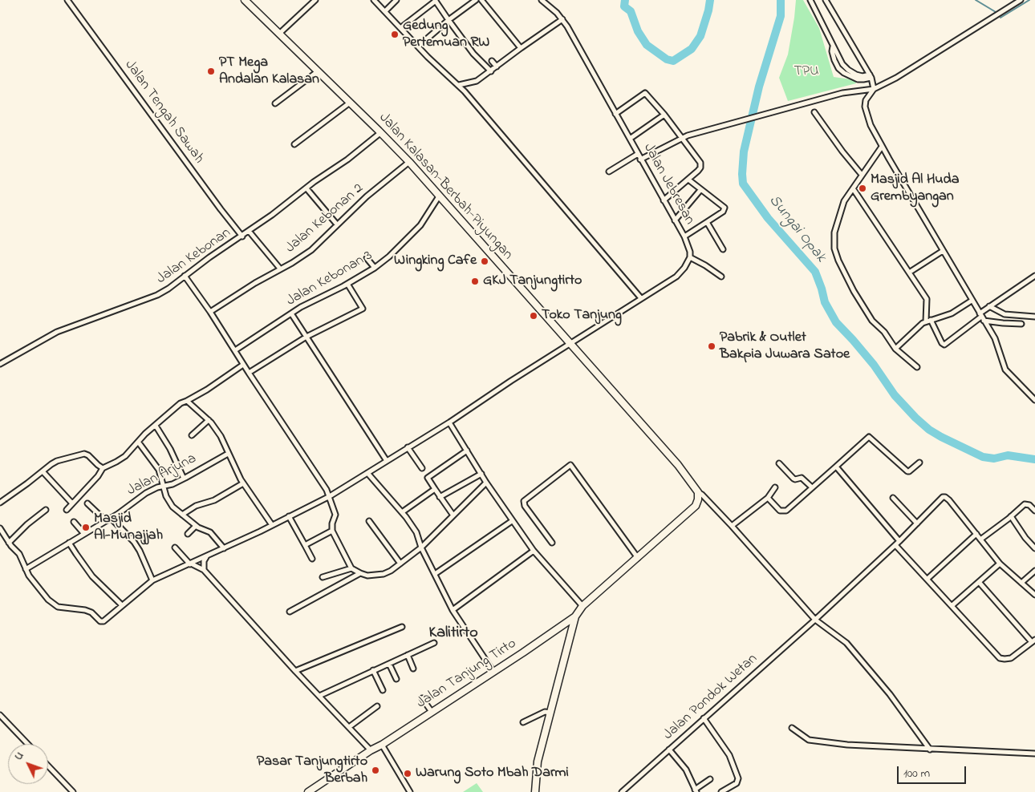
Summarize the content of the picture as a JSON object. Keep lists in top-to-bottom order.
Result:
{
  "streets": {
    "street": [
      "Jalan Tengah Sawah",
      "Jalan Jebresan",
      "Jalan Kalasan-Berbah-Piyungan",
      "Jalan Kebonan 2",
      "Jalan Kebonan",
      "Jalan Kebonan 3",
      "Jalan Arjuna",
      "Jalan Tanjung Tirto",
      "Jalan Pondok Wetan"
    ]
  },
  "crossings": [
    ["Jalan Tengah Sawah", "Jalan Kebonan"],
    ["Jalan Kalasan-Berbah-Piyungan", "Jalan Kebonan 2"],
    ["Jalan Kalasan-Berbah-Piyungan", "Jalan Kebonan"],
    ["Jalan Kalasan-Berbah-Piyungan", "Jalan Kebonan 3"]
  ],
  "districts": ["Kalitirto"],
  "water": ["Sungai Opak"],
  "parks": ["TPU"],
  "places": [
    "Gedung Pertemuan RW",
    "PT Mega Andalan Kalasan",
    "Masjid Al Huda Grembyangan",
    "Wingking Cafe",
    "GKJ Tanjungtirto",
    "Toko Tanjung",
    "Pabrik & Outlet Bakpia Juwara Satoe",
    "Masjid Al-Munajjah",
    "Pasar Tanjungtirto Berbah",
    "Warung Soto Mbah Darmi"
  ],
  "scale_bar": "100 m",
  "north": "top left"
}
